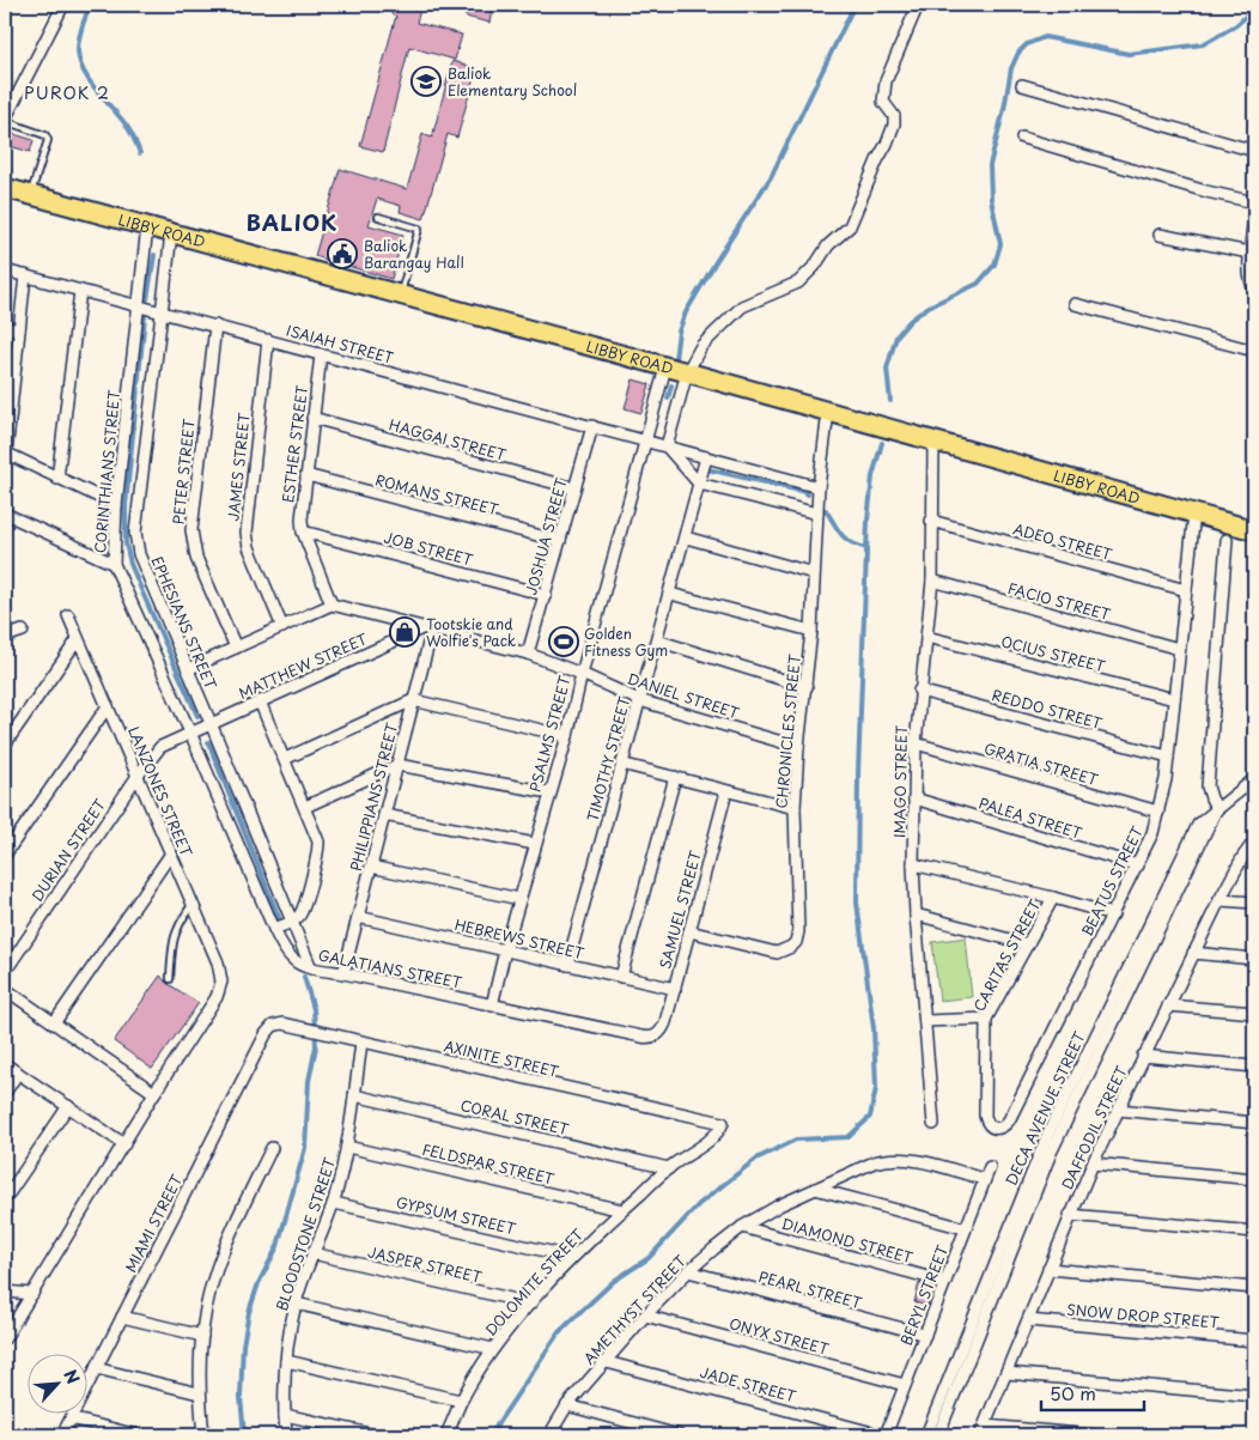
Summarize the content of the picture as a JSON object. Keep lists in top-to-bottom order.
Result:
{
  "streets": {
    "main road": ["LIBBY ROAD"],
    "street": [
      "ISAIAH STREET",
      "HAGGAI STREET",
      "ESTHER STREET",
      "JAMES STREET",
      "CORINTHIANS STREET",
      "PETER STREET",
      "ROMANS STREET",
      "JOSHUA STREET",
      "ADEO STREET",
      "JOB STREET",
      "FACIO STREET",
      "EPHESIANS STREET",
      "OCIUS STREET",
      "MATTHEW STREET",
      "DANIEL STREET",
      "REDDO STREET",
      "CHRONICLES STREET",
      "PSALMS STREET",
      "TIMOTHY STREET",
      "GRATIA STREET",
      "IMAGO STREET",
      "LANZONES STREET",
      "PHILIPPIANS STREET",
      "PALEA STREET",
      "DURIAN STREET",
      "BEATUS STREET",
      "SAMUEL STREET",
      "HEBREWS STREET",
      "CARITAS STREET",
      "GALATIANS STREET",
      "AXINITE STREET",
      "DECA AVENUE STREET",
      "CORAL STREET",
      "DAFFODIL STREET",
      "FELDSPAR STREET",
      "GYPSUM STREET",
      "MIAMI STREET",
      "BLOODSTONE STREET",
      "DIAMOND STREET",
      "JASPER STREET",
      "DOLOMITE STREET",
      "PEARL STREET",
      "BERYL STREET",
      "AMETHYST STREET",
      "SNOW DROP STREET",
      "ONYX STREET",
      "JADE STREET"
    ]
  },
  "crossings": [
    ["LIBBY ROAD", "EPHESIANS STREET"],
    ["LIBBY ROAD", "CHRONICLES STREET"],
    ["LIBBY ROAD", "PSALMS STREET"],
    ["LIBBY ROAD", "IMAGO STREET"],
    ["LIBBY ROAD", "BEATUS STREET"],
    ["ISAIAH STREET", "ESTHER STREET"],
    ["ISAIAH STREET", "JAMES STREET"],
    ["ISAIAH STREET", "CORINTHIANS STREET"],
    ["ISAIAH STREET", "PETER STREET"],
    ["ISAIAH STREET", "JOSHUA STREET"],
    ["ISAIAH STREET", "EPHESIANS STREET"],
    ["ISAIAH STREET", "CHRONICLES STREET"],
    ["ISAIAH STREET", "PSALMS STREET"],
    ["ISAIAH STREET", "TIMOTHY STREET"],
    ["HAGGAI STREET", "ESTHER STREET"],
    ["HAGGAI STREET", "JOSHUA STREET"],
    ["ESTHER STREET", "ROMANS STREET"],
    ["ESTHER STREET", "JOB STREET"],
    ["ESTHER STREET", "DANIEL STREET"],
    ["CORINTHIANS STREET", "MATTHEW STREET"],
    ["CORINTHIANS STREET", "GALATIANS STREET"],
    ["ROMANS STREET", "JOSHUA STREET"],
    ["JOSHUA STREET", "JOB STREET"],
    ["JOSHUA STREET", "DANIEL STREET"],
    ["ADEO STREET", "IMAGO STREET"],
    ["ADEO STREET", "BEATUS STREET"],
    ["FACIO STREET", "IMAGO STREET"],
    ["FACIO STREET", "BEATUS STREET"],
    ["EPHESIANS STREET", "MATTHEW STREET"],
    ["EPHESIANS STREET", "GALATIANS STREET"],
    ["OCIUS STREET", "IMAGO STREET"],
    ["OCIUS STREET", "BEATUS STREET"],
    ["MATTHEW STREET", "DANIEL STREET"],
    ["MATTHEW STREET", "PHILIPPIANS STREET"],
    ["MATTHEW STREET", "DURIAN STREET"],
    ["MATTHEW STREET", "GALATIANS STREET"],
    ["DANIEL STREET", "CHRONICLES STREET"],
    ["DANIEL STREET", "PSALMS STREET"],
    ["DANIEL STREET", "TIMOTHY STREET"],
    ["DANIEL STREET", "PHILIPPIANS STREET"],
    ["REDDO STREET", "IMAGO STREET"],
    ["REDDO STREET", "BEATUS STREET"],
    ["CHRONICLES STREET", "SAMUEL STREET"],
    ["PSALMS STREET", "HEBREWS STREET"],
    ["PSALMS STREET", "GALATIANS STREET"],
    ["TIMOTHY STREET", "HEBREWS STREET"],
    ["GRATIA STREET", "IMAGO STREET"],
    ["GRATIA STREET", "BEATUS STREET"],
    ["IMAGO STREET", "PALEA STREET"],
    ["LANZONES STREET", "DURIAN STREET"],
    ["PHILIPPIANS STREET", "HEBREWS STREET"],
    ["PHILIPPIANS STREET", "GALATIANS STREET"],
    ["PALEA STREET", "BEATUS STREET"],
    ["BEATUS STREET", "CARITAS STREET"],
    ["SAMUEL STREET", "HEBREWS STREET"],
    ["SAMUEL STREET", "GALATIANS STREET"],
    ["AXINITE STREET", "MIAMI STREET"],
    ["AXINITE STREET", "BLOODSTONE STREET"],
    ["AXINITE STREET", "DOLOMITE STREET"],
    ["CORAL STREET", "BLOODSTONE STREET"],
    ["CORAL STREET", "DOLOMITE STREET"],
    ["DAFFODIL STREET", "SNOW DROP STREET"],
    ["FELDSPAR STREET", "BLOODSTONE STREET"],
    ["FELDSPAR STREET", "DOLOMITE STREET"],
    ["GYPSUM STREET", "BLOODSTONE STREET"],
    ["GYPSUM STREET", "DOLOMITE STREET"],
    ["BLOODSTONE STREET", "JASPER STREET"],
    ["DIAMOND STREET", "BERYL STREET"],
    ["DIAMOND STREET", "AMETHYST STREET"],
    ["JASPER STREET", "DOLOMITE STREET"],
    ["PEARL STREET", "BERYL STREET"],
    ["PEARL STREET", "AMETHYST STREET"],
    ["BERYL STREET", "AMETHYST STREET"],
    ["BERYL STREET", "ONYX STREET"],
    ["BERYL STREET", "JADE STREET"],
    ["AMETHYST STREET", "ONYX STREET"],
    ["AMETHYST STREET", "JADE STREET"]
  ],
  "districts": ["PUROK 2", "BALIOK"],
  "places": {
    "school or university": ["Baliok Elementary School"],
    "public building": ["Baliok Barangay Hall"],
    "shop": ["Tootskie and Wolfie's Pack"],
    "sports": ["Golden Fitness Gym"]
  },
  "scale_bar": "50 m",
  "north": "top right"
}
